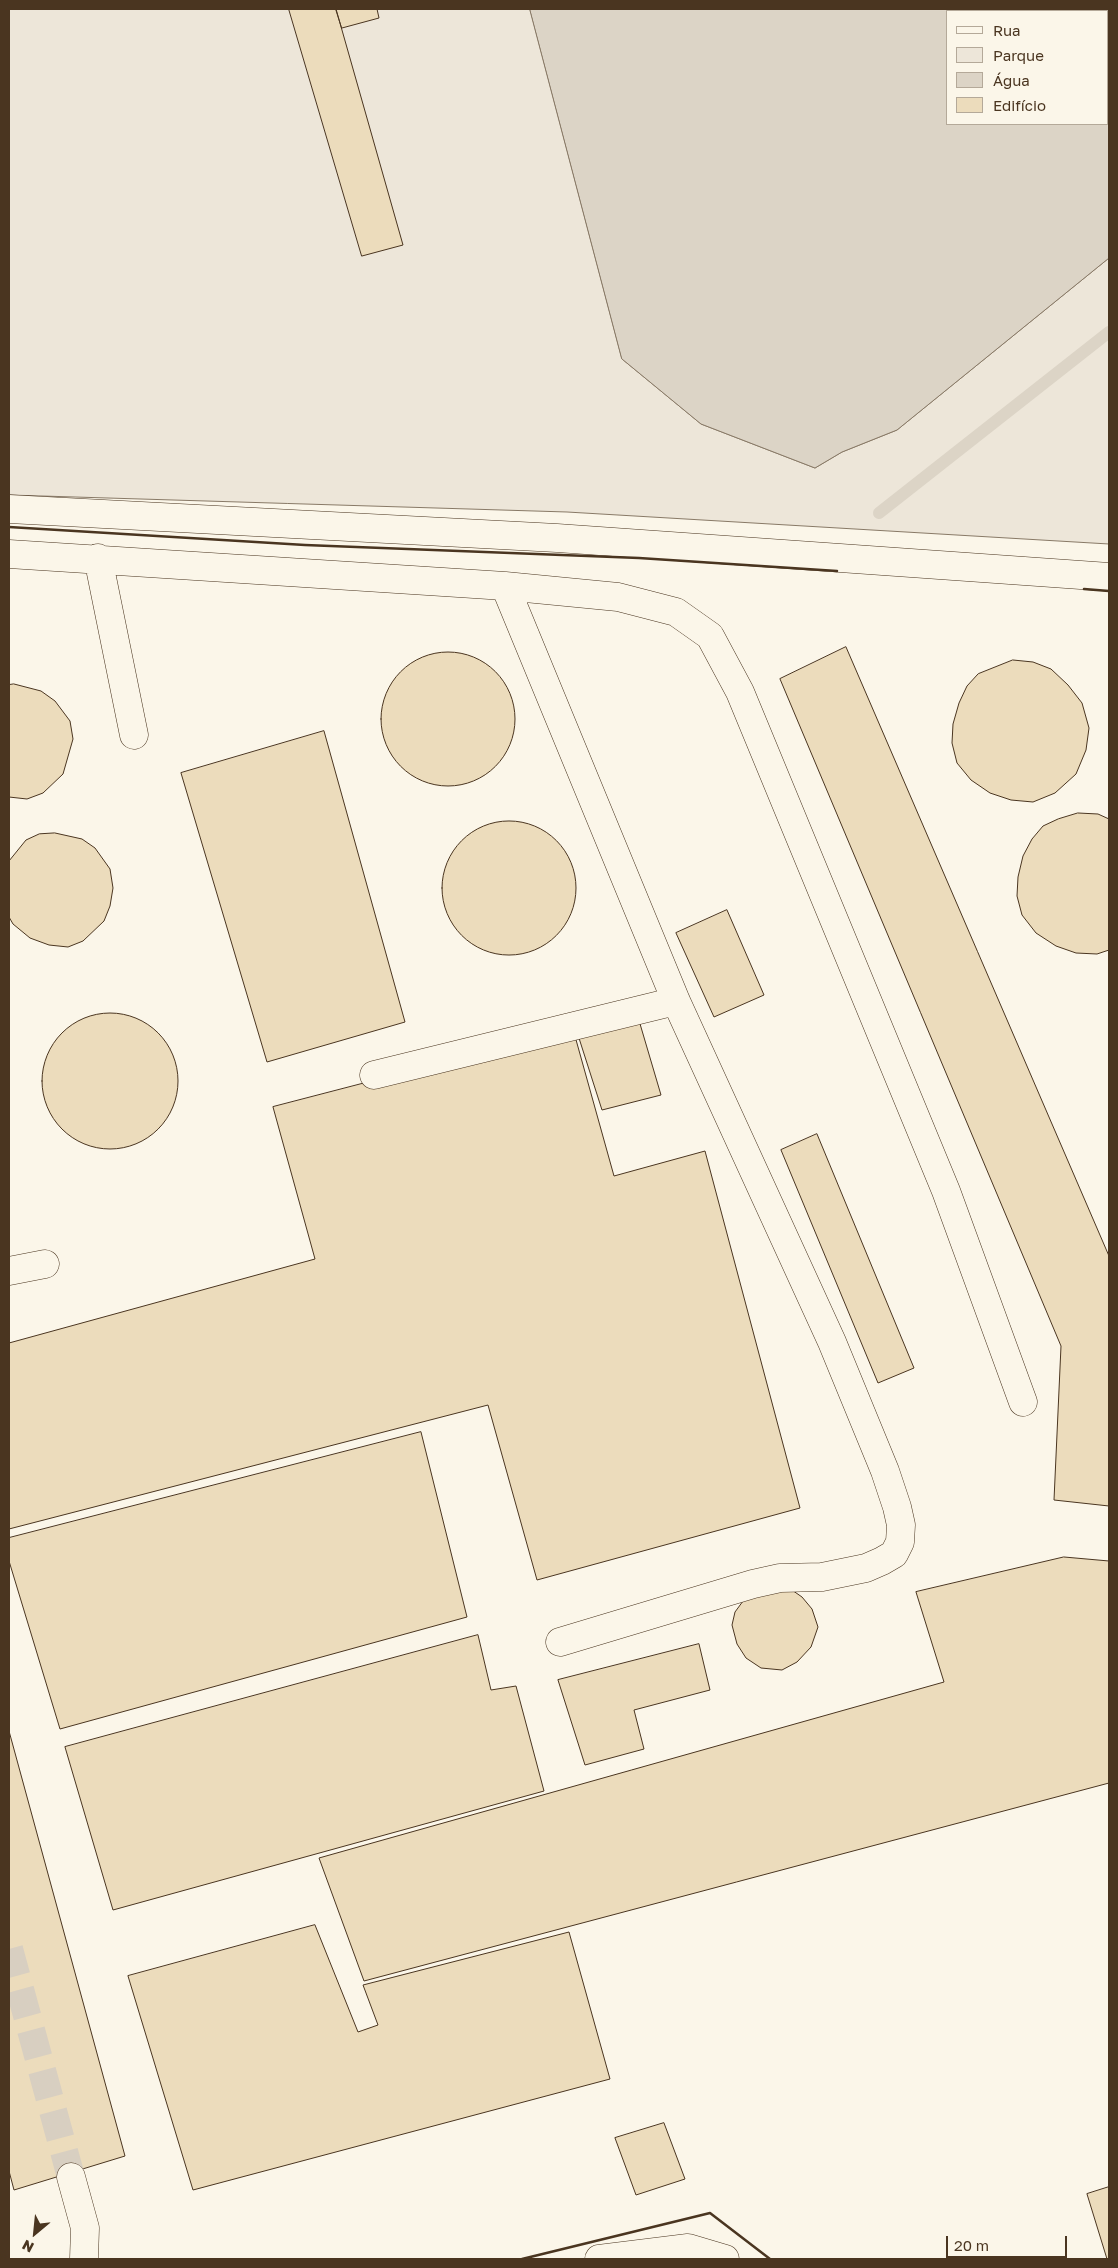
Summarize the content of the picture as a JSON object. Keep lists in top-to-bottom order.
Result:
{
  "legend": [
    "Rua",
    "Parque",
    "Água",
    "Edifício"
  ],
  "scale_bar": "20 m",
  "north": "bottom left"
}
